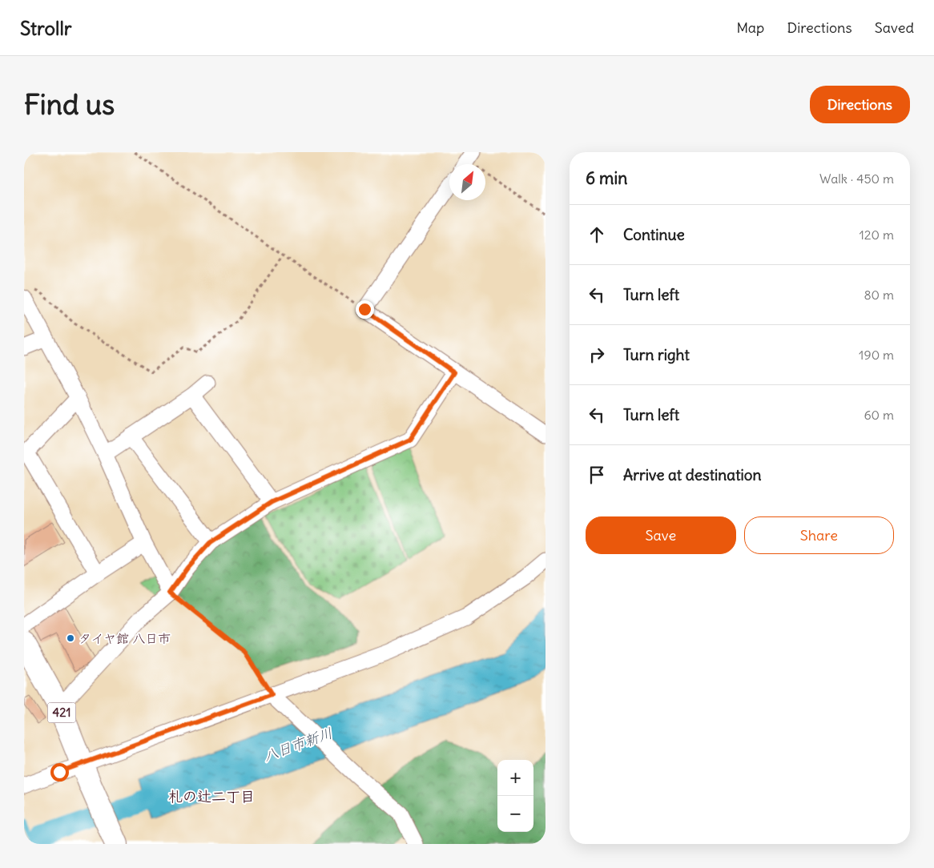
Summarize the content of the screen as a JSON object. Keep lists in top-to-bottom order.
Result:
{
  "streets": {
    "highway": ["421"]
  },
  "districts": ["札の辻二丁目"],
  "water": ["八日市新川"],
  "places": ["タイヤ館 八日市"],
  "north": "top right",
  "page": {
    "header": "Strollr",
    "nav": ["Map", "Directions", "Saved"],
    "buttons": [
      "Directions",
      ["Save", "Share"]
    ],
    "title": "Find us",
    "heading": ["6 min", "Walk · 450 m"],
    "list": [
      ["Continue", "120 m"],
      ["Turn left", "80 m"],
      ["Turn right", "190 m"],
      ["Turn left", "60 m"],
      "Arrive at destination"
    ],
    "map_buttons": ["+", "−"]
  }
}
